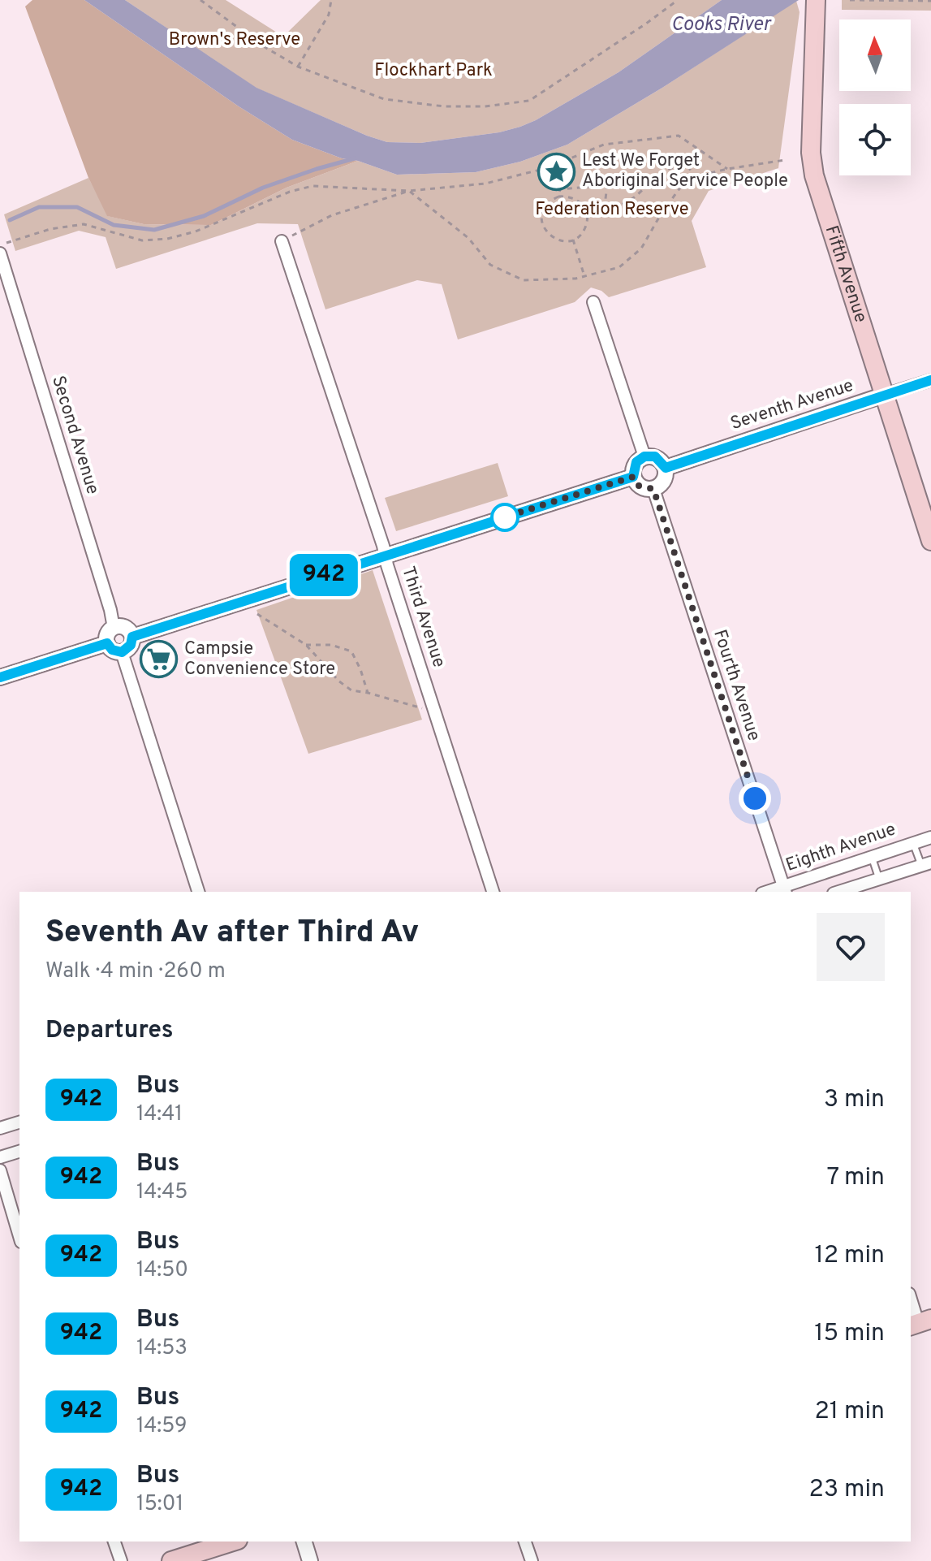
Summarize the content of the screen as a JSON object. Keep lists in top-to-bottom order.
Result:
{
  "streets": {
    "main road": ["Fifth Avenue"],
    "street": [
      "Seventh Avenue",
      "Second Avenue",
      "Third Avenue",
      "Fourth Avenue",
      "Eighth Avenue"
    ]
  },
  "crossings": [
    ["Fifth Avenue", "Seventh Avenue"],
    ["Seventh Avenue", "Fourth Avenue"],
    ["Fourth Avenue", "Eighth Avenue"]
  ],
  "water": ["Cooks River"],
  "parks": ["Brown's Reserve", "Flockhart Park", "Federation Reserve"],
  "places": {
    "place": ["Lest We Forget Aboriginal Service People"],
    "supermarket": ["Campsie Convenience Store"]
  },
  "lines": ["bus line 942"],
  "north": "top",
  "page": {
    "on_map": "942",
    "heading": [
      ["Seventh Av after Third Av", "Walk · 4 min · 260 m"],
      "Departures"
    ],
    "list": [
      {
        "mark": "942",
        "name": "Bus",
        "note": "14:41",
        "value": "3 min"
      },
      {
        "mark": "942",
        "name": "Bus",
        "note": "14:45",
        "value": "7 min"
      },
      {
        "mark": "942",
        "name": "Bus",
        "note": "14:50",
        "value": "12 min"
      },
      {
        "mark": "942",
        "name": "Bus",
        "note": "14:53",
        "value": "15 min"
      },
      {
        "mark": "942",
        "name": "Bus",
        "note": "14:59",
        "value": "21 min"
      },
      {
        "mark": "942",
        "name": "Bus",
        "note": "15:01",
        "value": "23 min"
      }
    ]
  }
}
